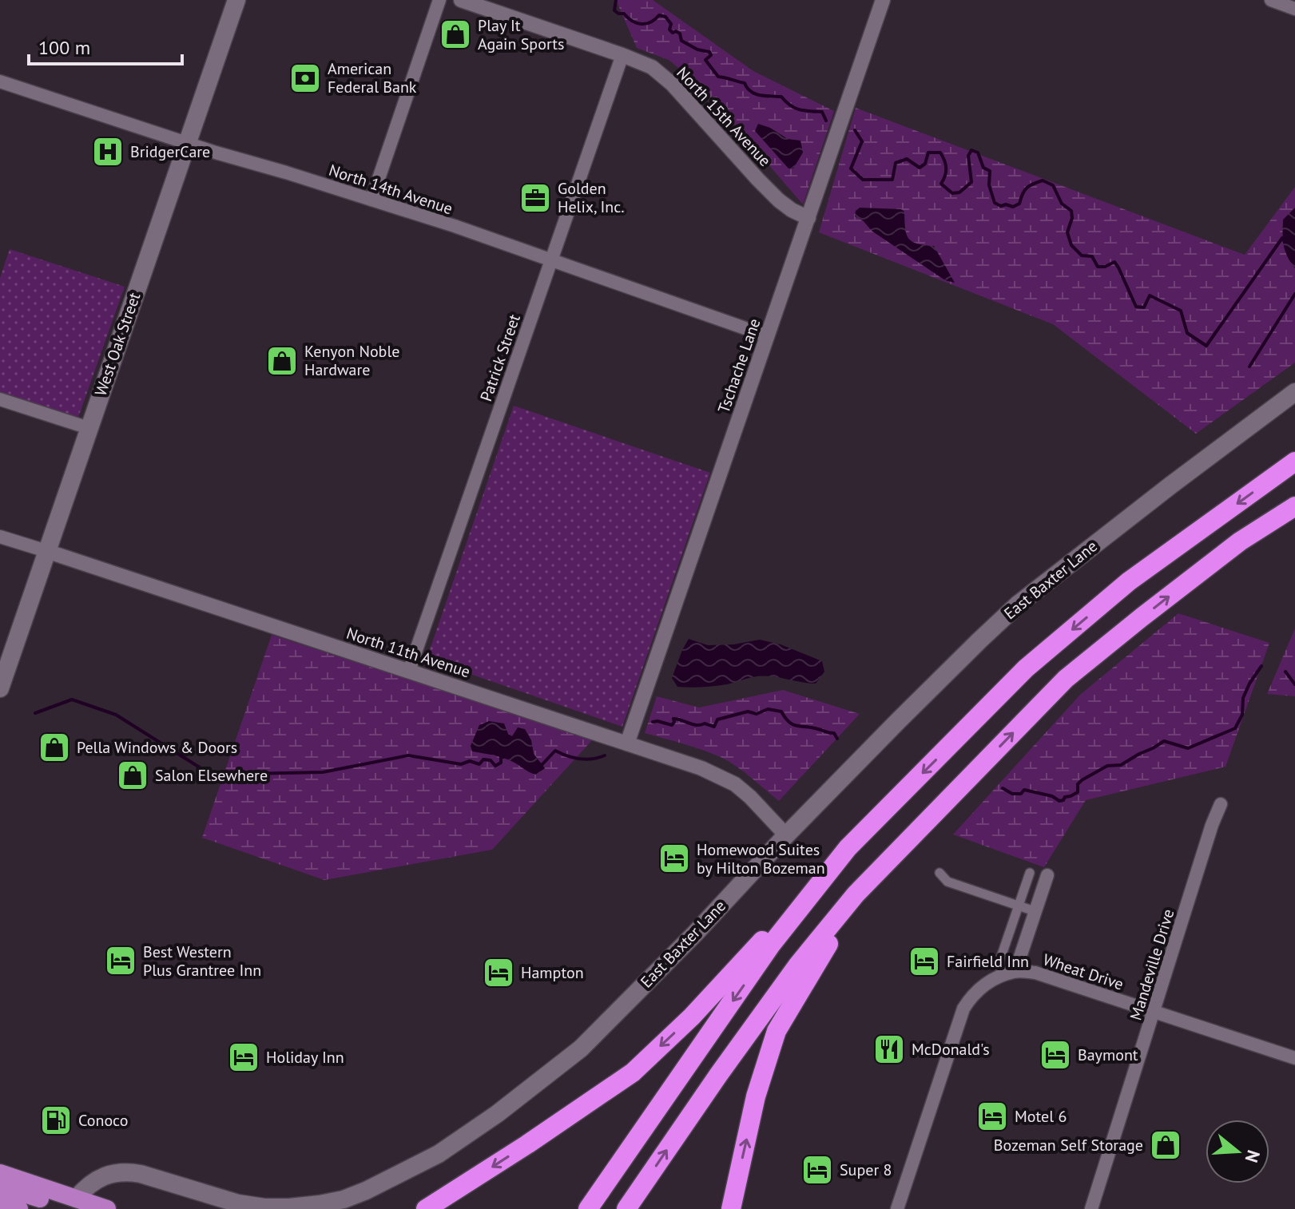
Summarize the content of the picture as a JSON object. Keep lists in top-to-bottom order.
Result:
{
  "streets": {
    "main road": ["West Oak Street", "East Baxter Lane"],
    "street": [
      "North 15th Avenue",
      "North 14th Avenue",
      "Patrick Street",
      "Tschache Lane",
      "North 11th Avenue",
      "Mandeville Drive",
      "Wheat Drive"
    ]
  },
  "crossings": [
    ["North 15th Avenue", "Patrick Street"],
    ["North 15th Avenue", "Tschache Lane"],
    ["North 14th Avenue", "West Oak Street"],
    ["North 14th Avenue", "Patrick Street"],
    ["North 14th Avenue", "Tschache Lane"],
    ["West Oak Street", "North 11th Avenue"],
    ["Patrick Street", "North 11th Avenue"],
    ["Tschache Lane", "North 11th Avenue"],
    ["East Baxter Lane", "North 11th Avenue"],
    ["Mandeville Drive", "Wheat Drive"]
  ],
  "places": {
    "shop": [
      "Play It Again Sports",
      "Kenyon Noble Hardware",
      "Pella Windows & Doors",
      "Salon Elsewhere",
      "Bozeman Self Storage"
    ],
    "bank": ["American Federal Bank"],
    "hospital": ["BridgerCare"],
    "office": ["Golden Helix, Inc."],
    "hotel": [
      "Homewood Suites by Hilton Bozeman",
      "Best Western Plus Grantree Inn",
      "Fairfield Inn",
      "Hampton",
      "Baymont",
      "Holiday Inn",
      "Motel 6",
      "Super 8"
    ],
    "restaurant": ["McDonald's"],
    "fuel station": ["Conoco"]
  },
  "scale_bar": "100 m",
  "north": "right"
}
